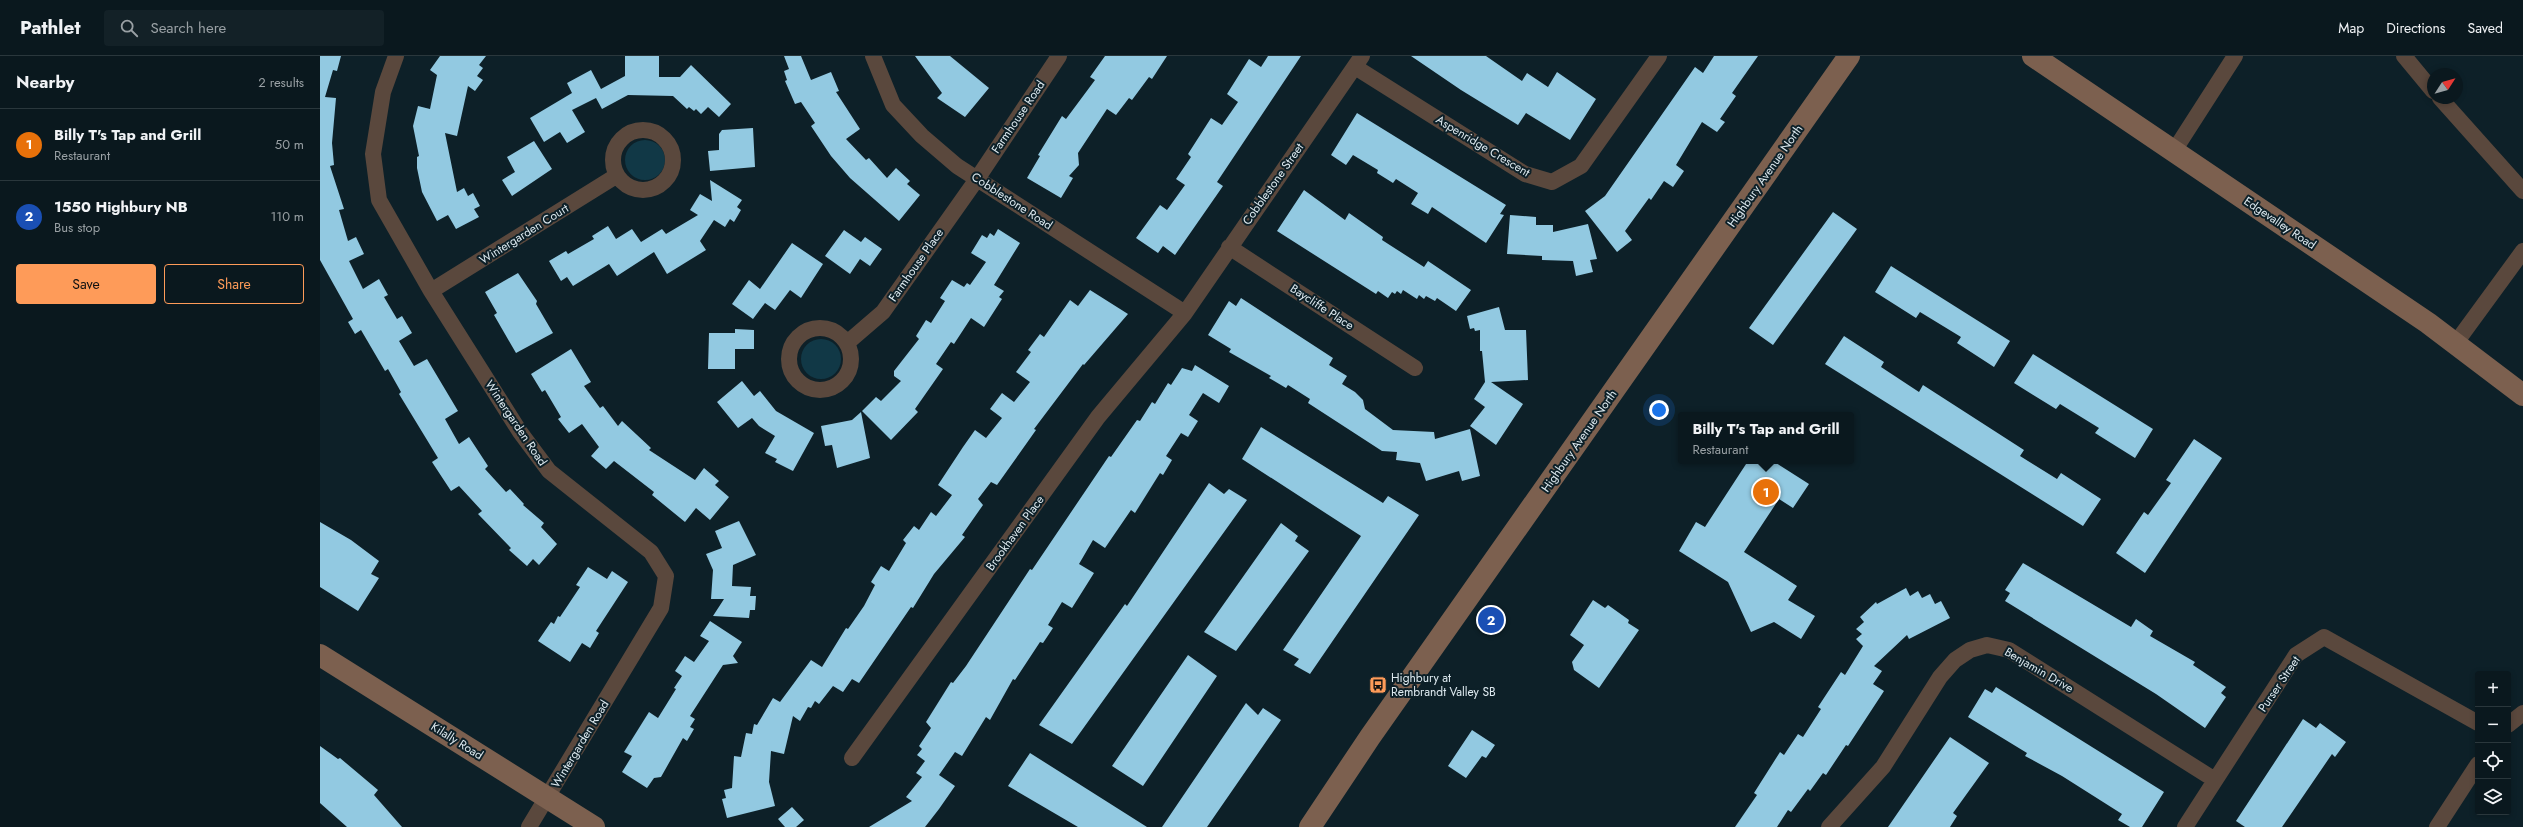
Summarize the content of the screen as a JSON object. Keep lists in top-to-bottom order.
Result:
{
  "streets": {
    "main road": ["Highbury Avenue North", "Edgevalley Road", "Kilally Road"],
    "street": [
      "Farmhouse Road",
      "Aspenridge Crescent",
      "Cobblestone Street",
      "Cobblestone Road",
      "Wintergarden Court",
      "Farmhouse Place",
      "Baycliffe Place",
      "Wintergarden Road",
      "Brookhaven Place",
      "Benjamin Drive",
      "Purser Street"
    ]
  },
  "crossings": [
    ["Farmhouse Road", "Cobblestone Road"],
    ["Farmhouse Road", "Farmhouse Place"],
    ["Aspenridge Crescent", "Cobblestone Street"],
    ["Cobblestone Street", "Cobblestone Road"],
    ["Cobblestone Street", "Baycliffe Place"],
    ["Cobblestone Street", "Brookhaven Place"],
    ["Cobblestone Road", "Farmhouse Place"],
    ["Cobblestone Road", "Brookhaven Place"],
    ["Wintergarden Court", "Wintergarden Road"],
    ["Wintergarden Road", "Kilally Road"],
    ["Benjamin Drive", "Purser Street"]
  ],
  "places": {
    "bus stop": ["Highbury at Rembrandt Valley SB"]
  },
  "north": "top right",
  "page": {
    "header": "Pathlet",
    "search": "Search here",
    "nav": ["Map", "Directions", "Saved"],
    "heading": ["Nearby", "2 results"],
    "list": [
      {
        "mark": "1",
        "name": "Billy T's Tap and Grill",
        "note": "Restaurant",
        "value": "50 m"
      },
      {
        "mark": "2",
        "name": "1550 Highbury NB",
        "note": "Bus stop",
        "value": "110 m"
      }
    ],
    "buttons": ["Save", "Share"],
    "popup": ["Billy T's Tap and Grill", "Restaurant"],
    "pins": ["1", "2"],
    "map_buttons": ["+", "−"]
  }
}
